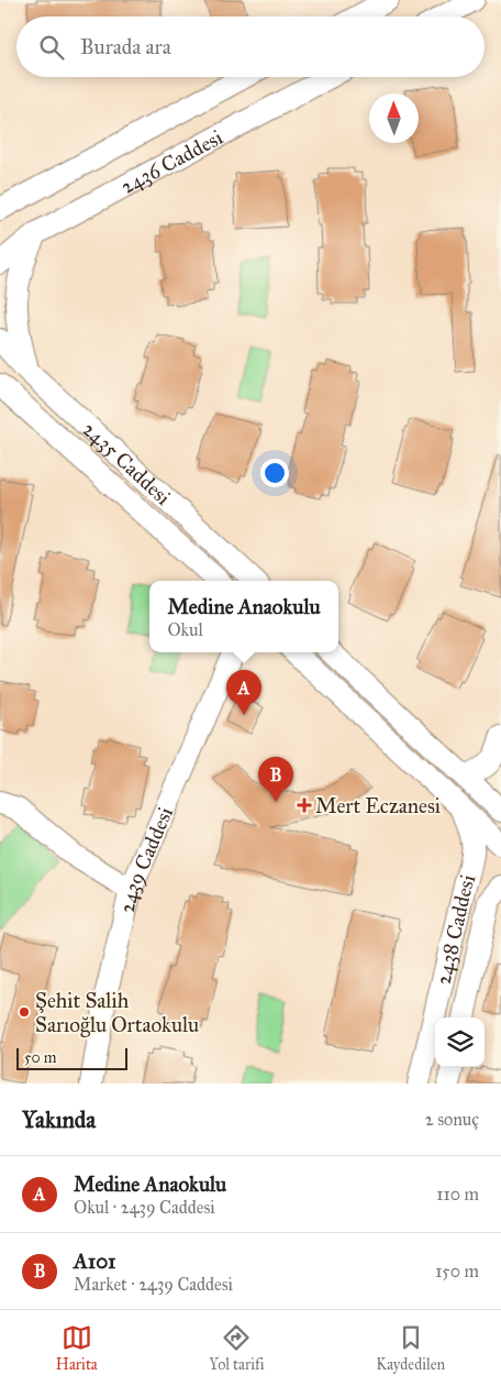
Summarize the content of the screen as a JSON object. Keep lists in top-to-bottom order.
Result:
{
  "streets": {
    "street": [
      "2436 Caddesi",
      "2435 Caddesi",
      "2439 Caddesi",
      "2438 Caddesi"
    ]
  },
  "places": {
    "health": ["Mert Eczanesi"],
    "other": ["Şehit Salih Sarıoğlu Ortaokulu"]
  },
  "scale_bar": "50 m",
  "north": "top",
  "page": {
    "search": "Burada ara",
    "popup": ["Medine Anaokulu", "Okul"],
    "pins": ["A", "B"],
    "scale": "50 m",
    "heading": ["Yakında", "2 sonuç"],
    "list": [
      {
        "mark": "A",
        "name": "Medine Anaokulu",
        "note": "Okul · 2439 Caddesi",
        "value": "110 m"
      },
      {
        "mark": "B",
        "name": "A101",
        "note": "Market · 2439 Caddesi",
        "value": "150 m"
      }
    ],
    "nav": ["Harita", "Yol tarifi", "Kaydedilen"]
  }
}
